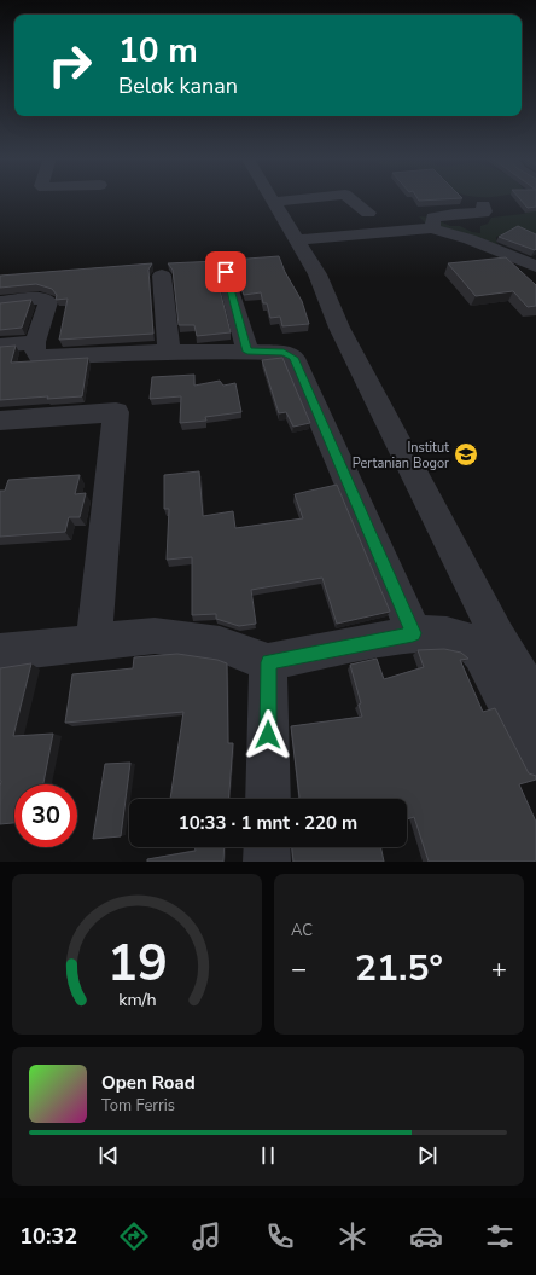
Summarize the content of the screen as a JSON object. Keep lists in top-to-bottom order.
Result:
{
  "places": {
    "school or university": ["Institut Pertanian Bogor"]
  },
  "page": {
    "turn": ["10 m", "Belok kanan"],
    "limit": "30",
    "trip": "10:33 · 1 mnt · 220 m",
    "tile": "AC",
    "heat": ["−", "21.5°", "+"],
    "song": ["Open Road", "Tom Ferris"],
    "tabs": "10:32",
    "gauge": ["19", "km/h"]
  }
}
